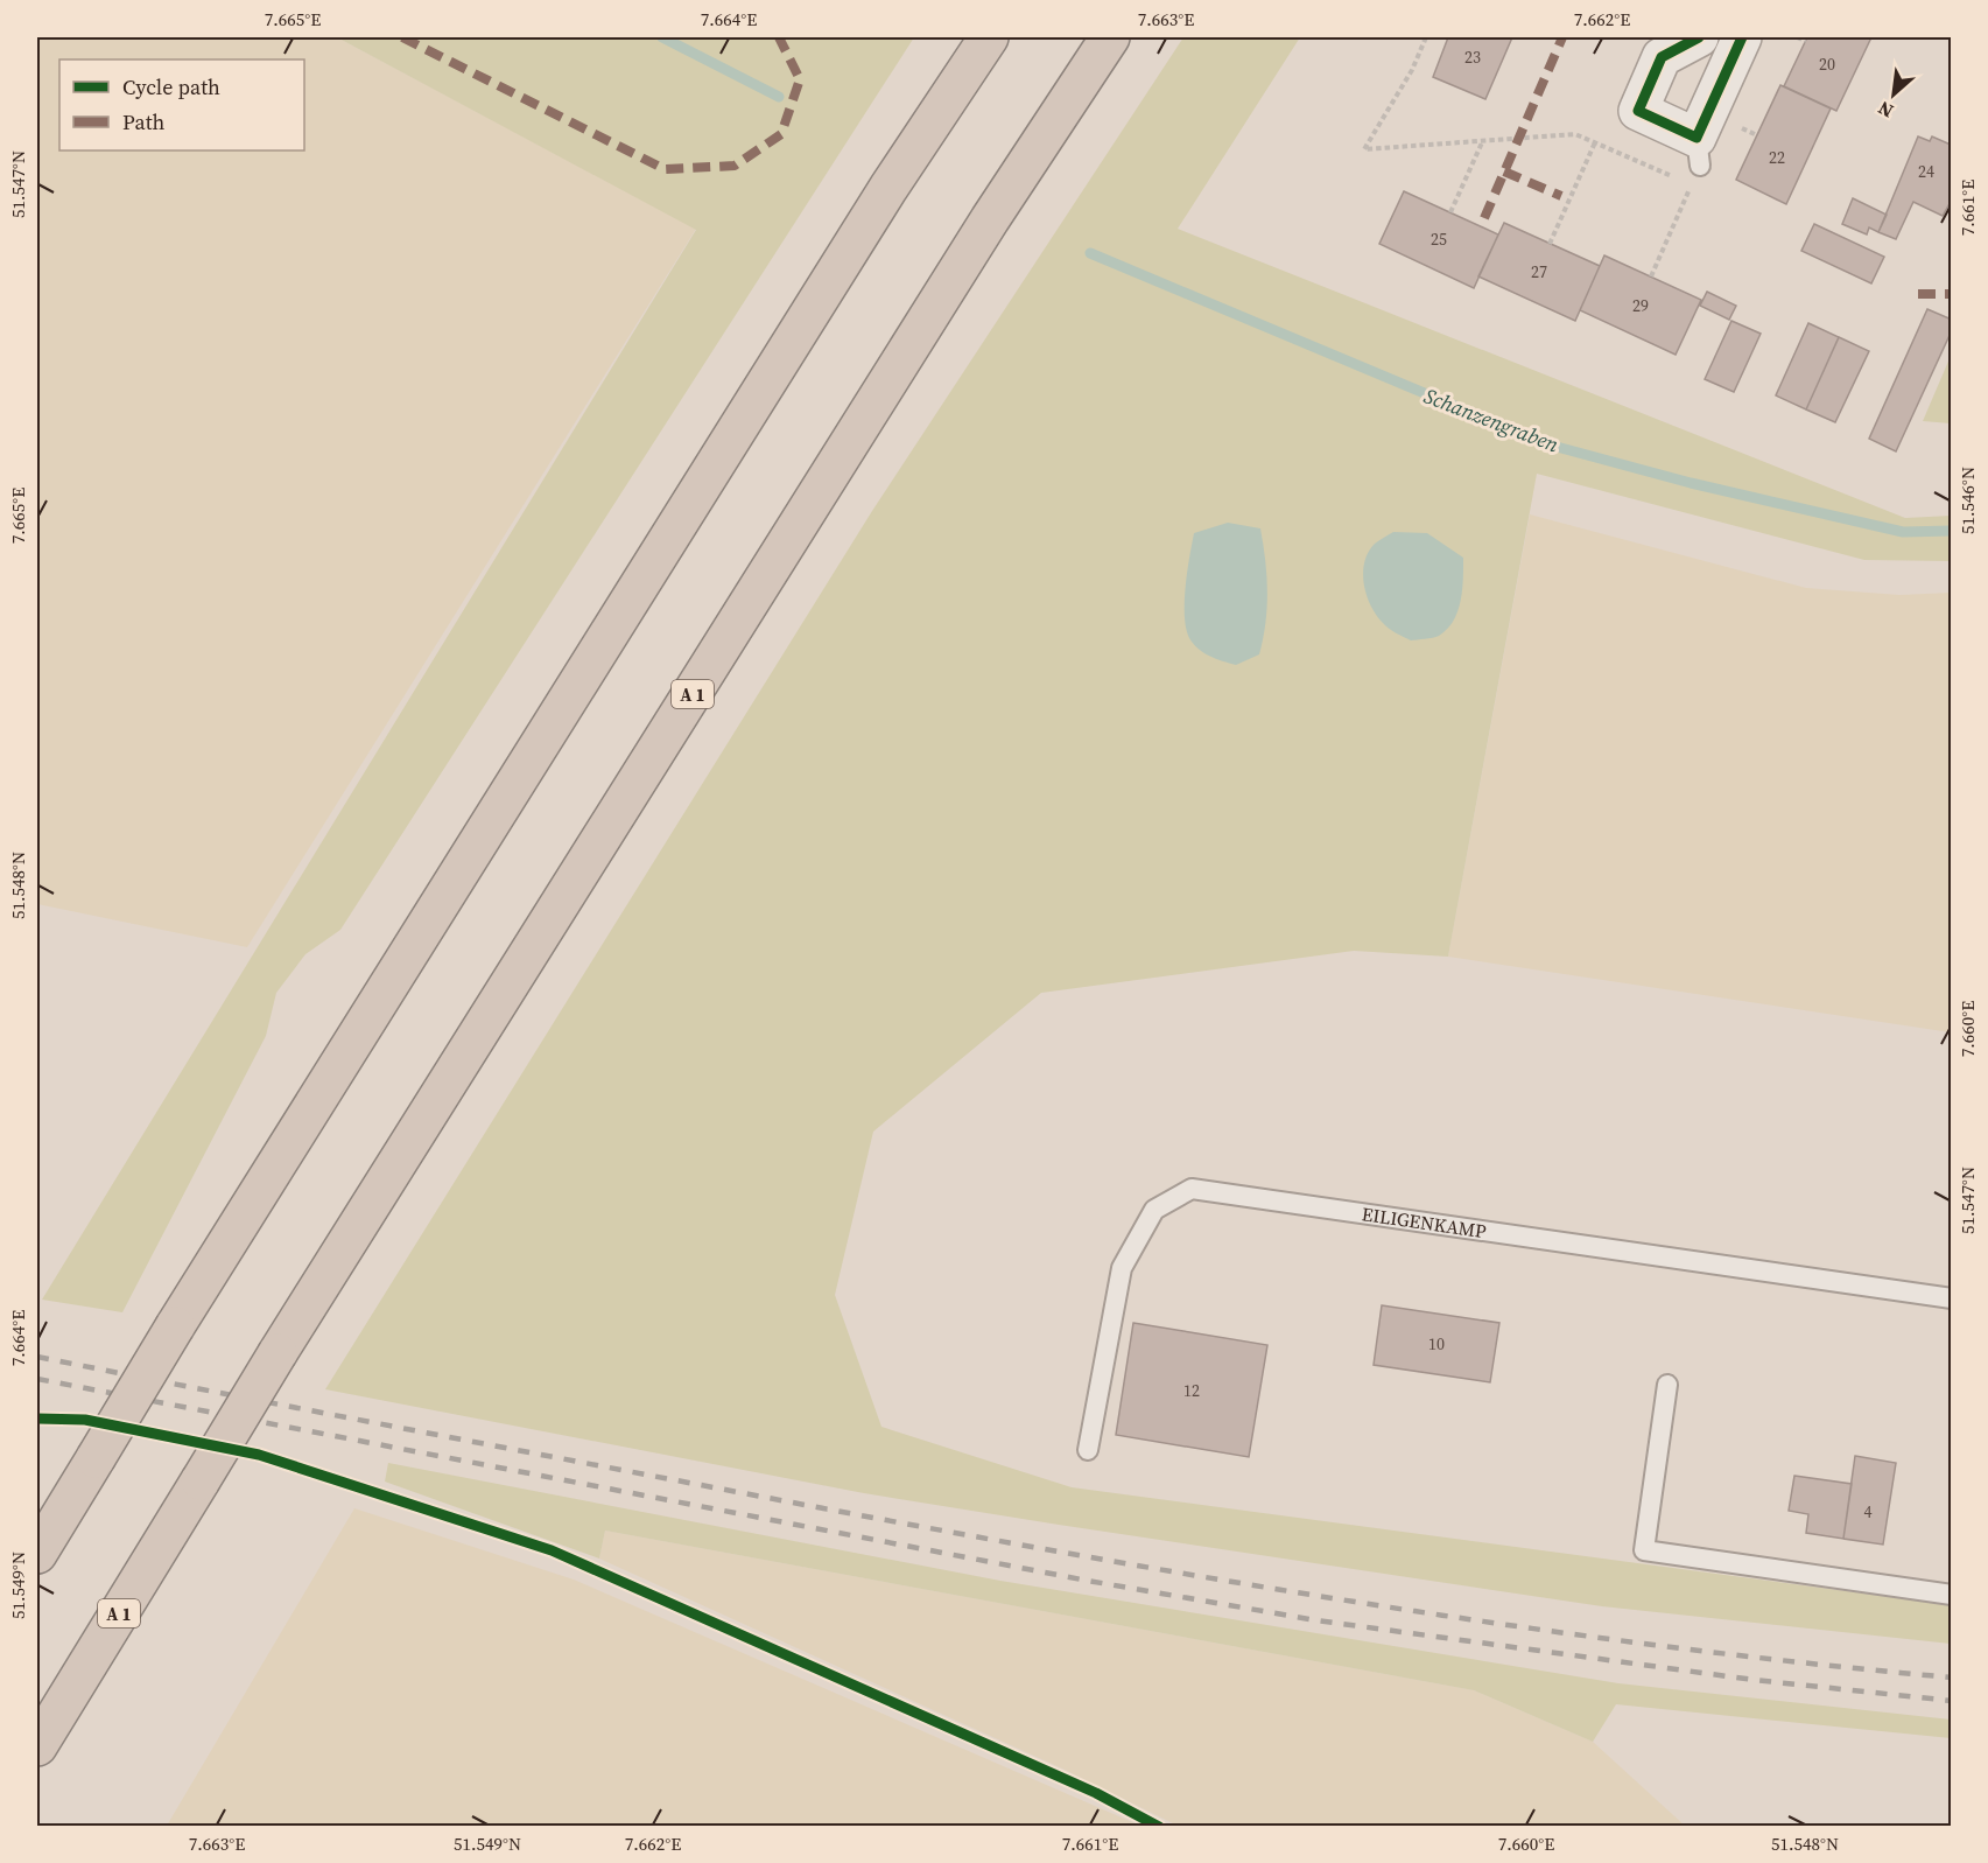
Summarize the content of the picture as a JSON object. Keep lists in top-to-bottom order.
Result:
{
  "streets": {
    "highway": ["A 1"],
    "lane": ["EILIGENKAMP"]
  },
  "water": ["Schanzengraben"],
  "house_numbers": [
    "23",
    "20",
    "22",
    "24",
    "25",
    "27",
    "29",
    "10",
    "12",
    "4"
  ],
  "legend": ["Cycle path", "Path"],
  "north": "bottom left",
  "coordinates": [
    "7.665°E",
    "7.664°E",
    "7.663°E",
    "7.662°E",
    "51.547°N",
    "7.661°E",
    "51.546°N",
    "51.548°N",
    "7.660°E",
    "51.549°N"
  ]
}
